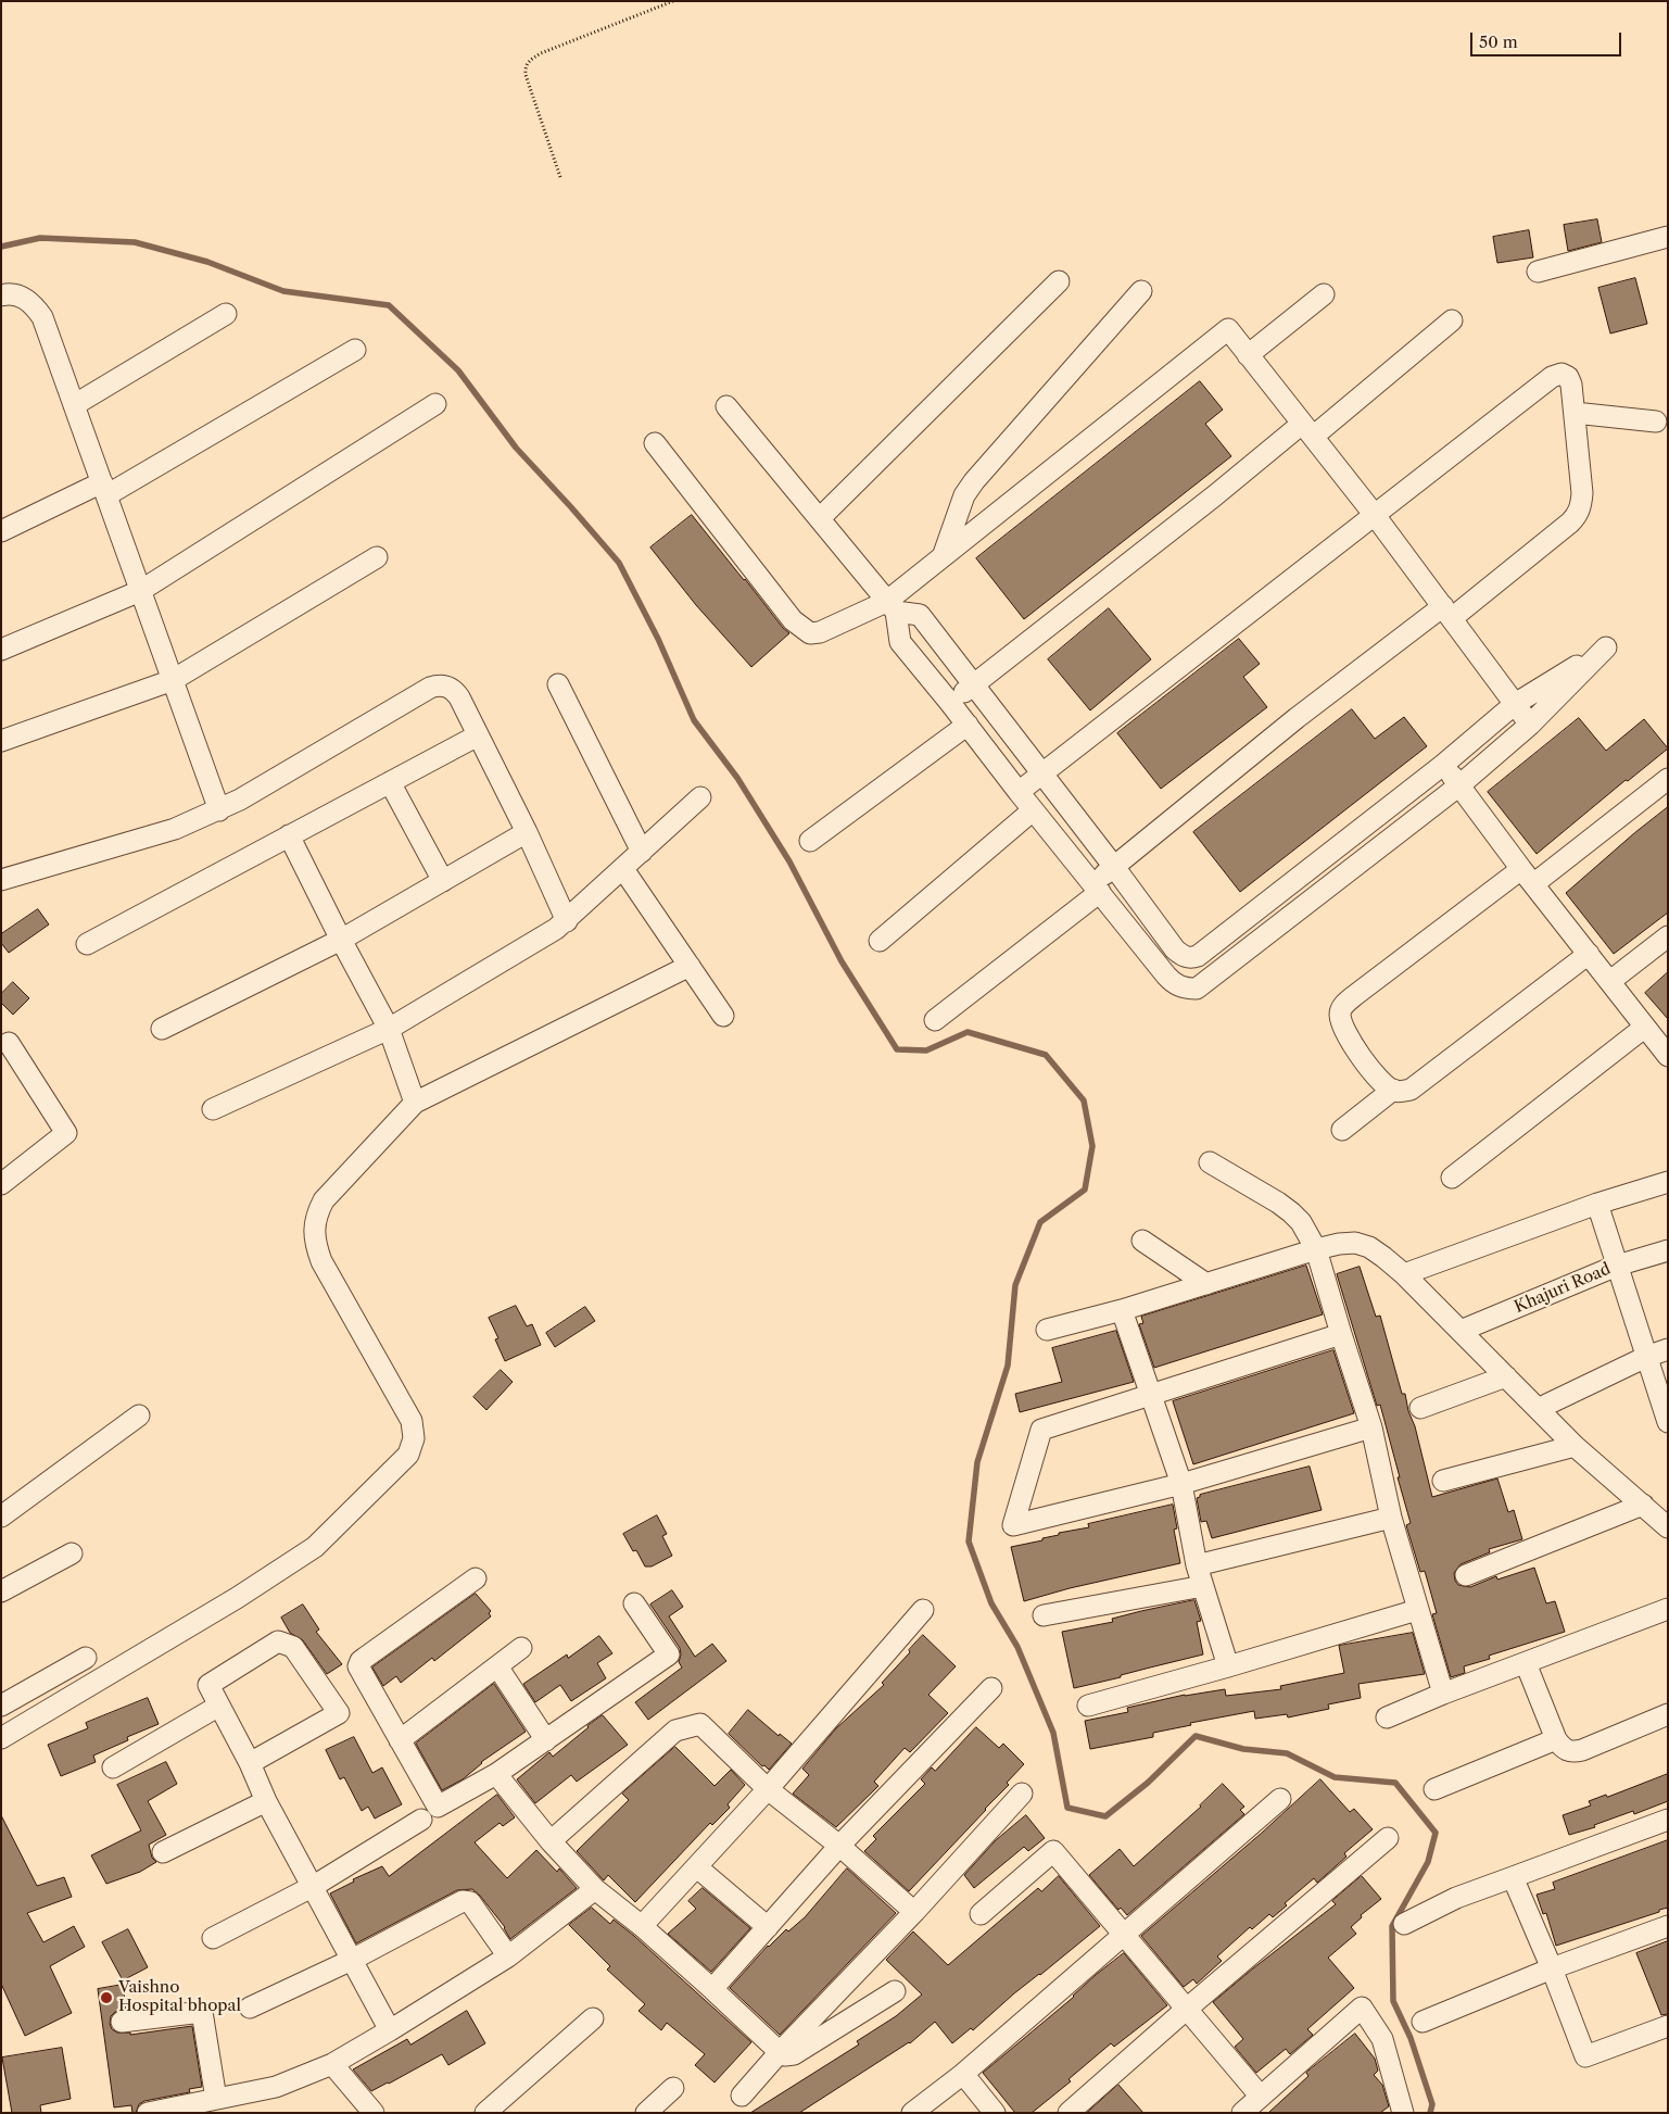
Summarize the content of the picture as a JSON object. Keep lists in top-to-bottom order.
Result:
{
  "streets": {
    "street": ["Khajuri Road"]
  },
  "places": ["Vaishno Hospital bhopal"],
  "scale_bar": "50 m"
}
